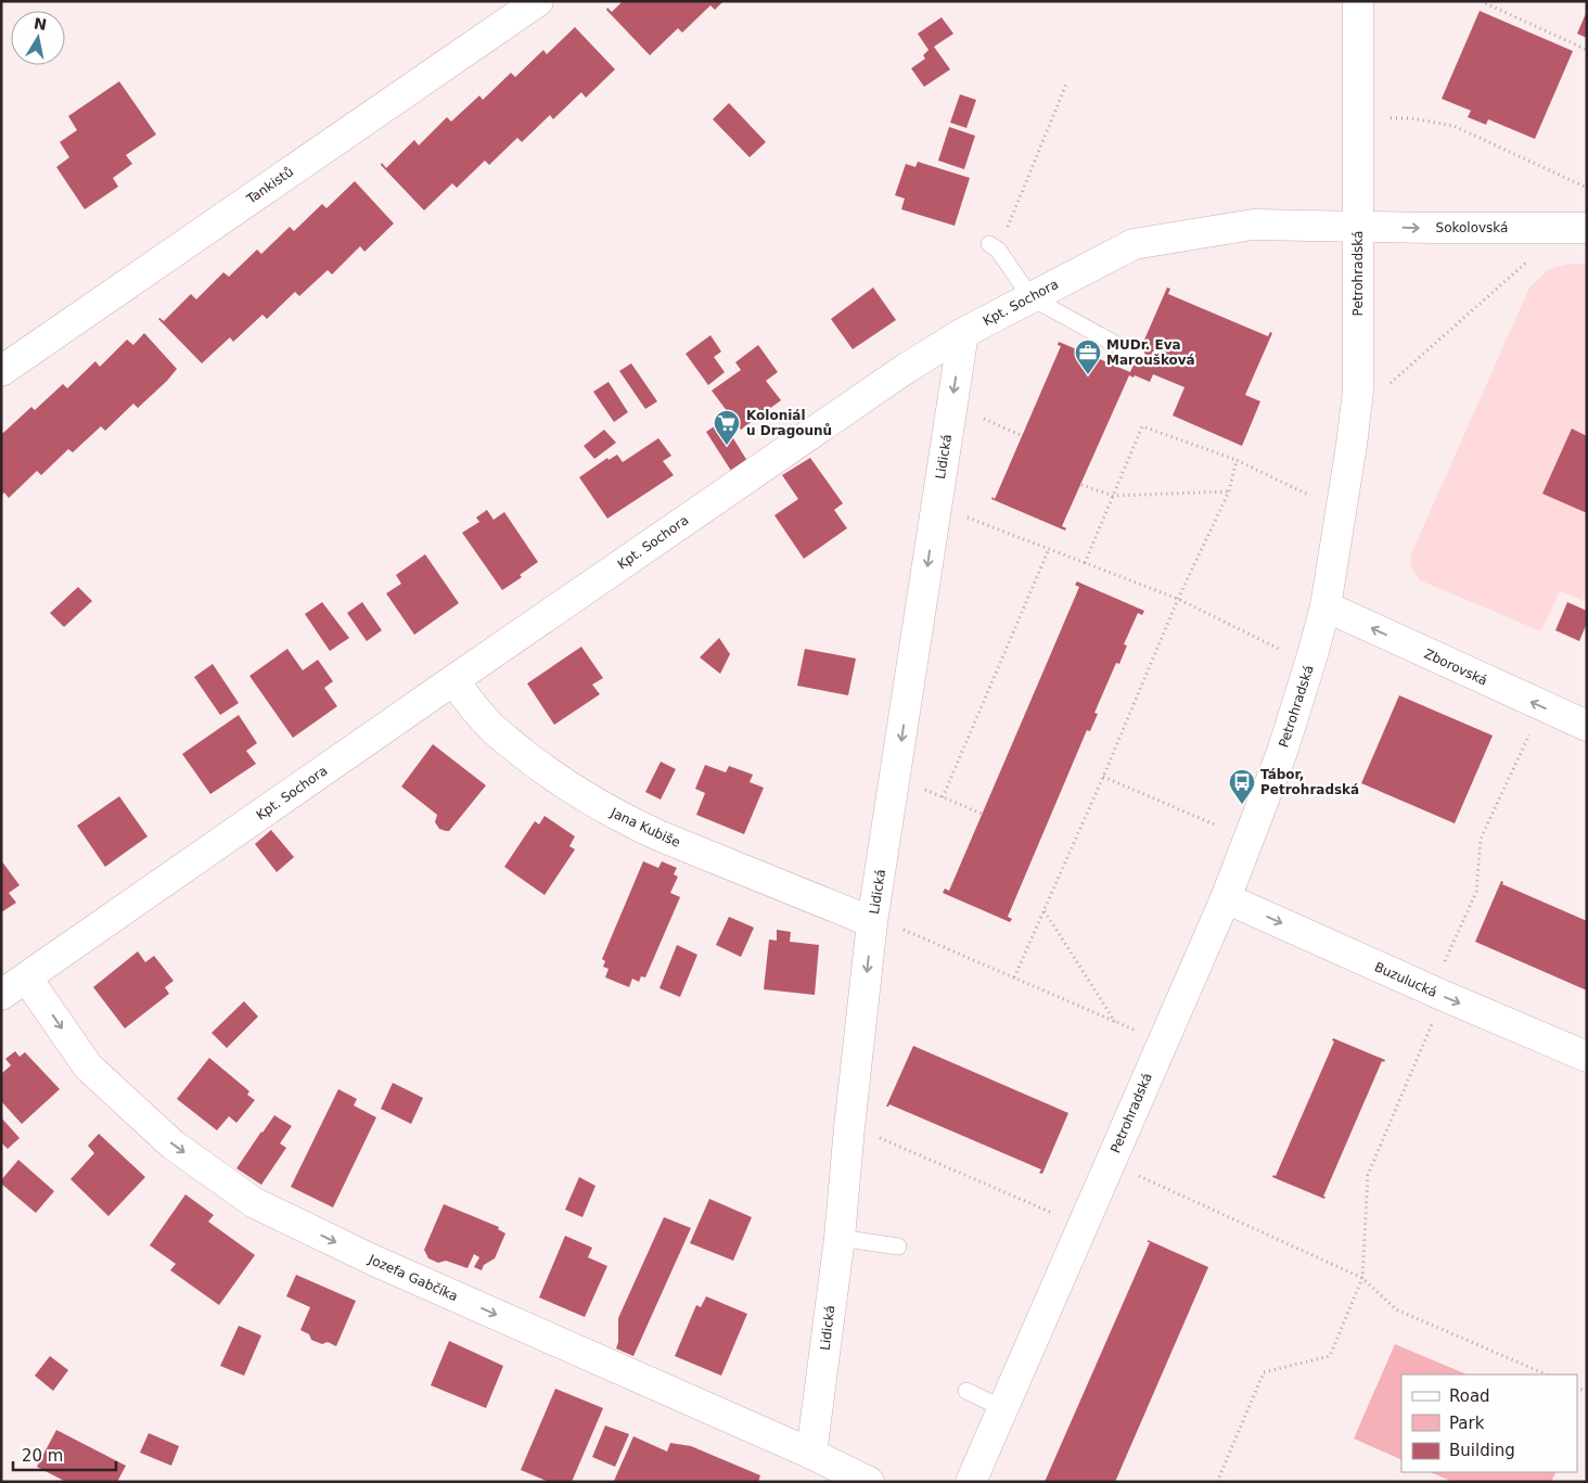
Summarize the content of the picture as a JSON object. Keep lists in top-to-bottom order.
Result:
{
  "streets": {
    "street": [
      "Tankistů",
      "Sokolovská",
      "Petrohradská",
      "Kpt. Sochora",
      "Lidická",
      "Zborovská",
      "Jana Kubiše",
      "Buzulucká",
      "Jozefa Gabčíka"
    ]
  },
  "crossings": [
    ["Sokolovská", "Petrohradská"],
    ["Sokolovská", "Kpt. Sochora"],
    ["Petrohradská", "Kpt. Sochora"],
    ["Petrohradská", "Zborovská"],
    ["Petrohradská", "Buzulucká"],
    ["Kpt. Sochora", "Lidická"],
    ["Kpt. Sochora", "Jana Kubiše"],
    ["Kpt. Sochora", "Jozefa Gabčíka"],
    ["Lidická", "Jana Kubiše"],
    ["Lidická", "Jozefa Gabčíka"]
  ],
  "one_way": [
    "Sokolovská",
    "Lidická",
    "Zborovská",
    "Buzulucká",
    "Jozefa Gabčíka"
  ],
  "places": {
    "office": ["MUDr. Eva Maroušková"],
    "supermarket": ["Koloniál u Dragounů"],
    "bus stop": ["Tábor, Petrohradská"]
  },
  "legend": ["Road", "Park", "Building"],
  "scale_bar": "20 m",
  "north": "top"
}
